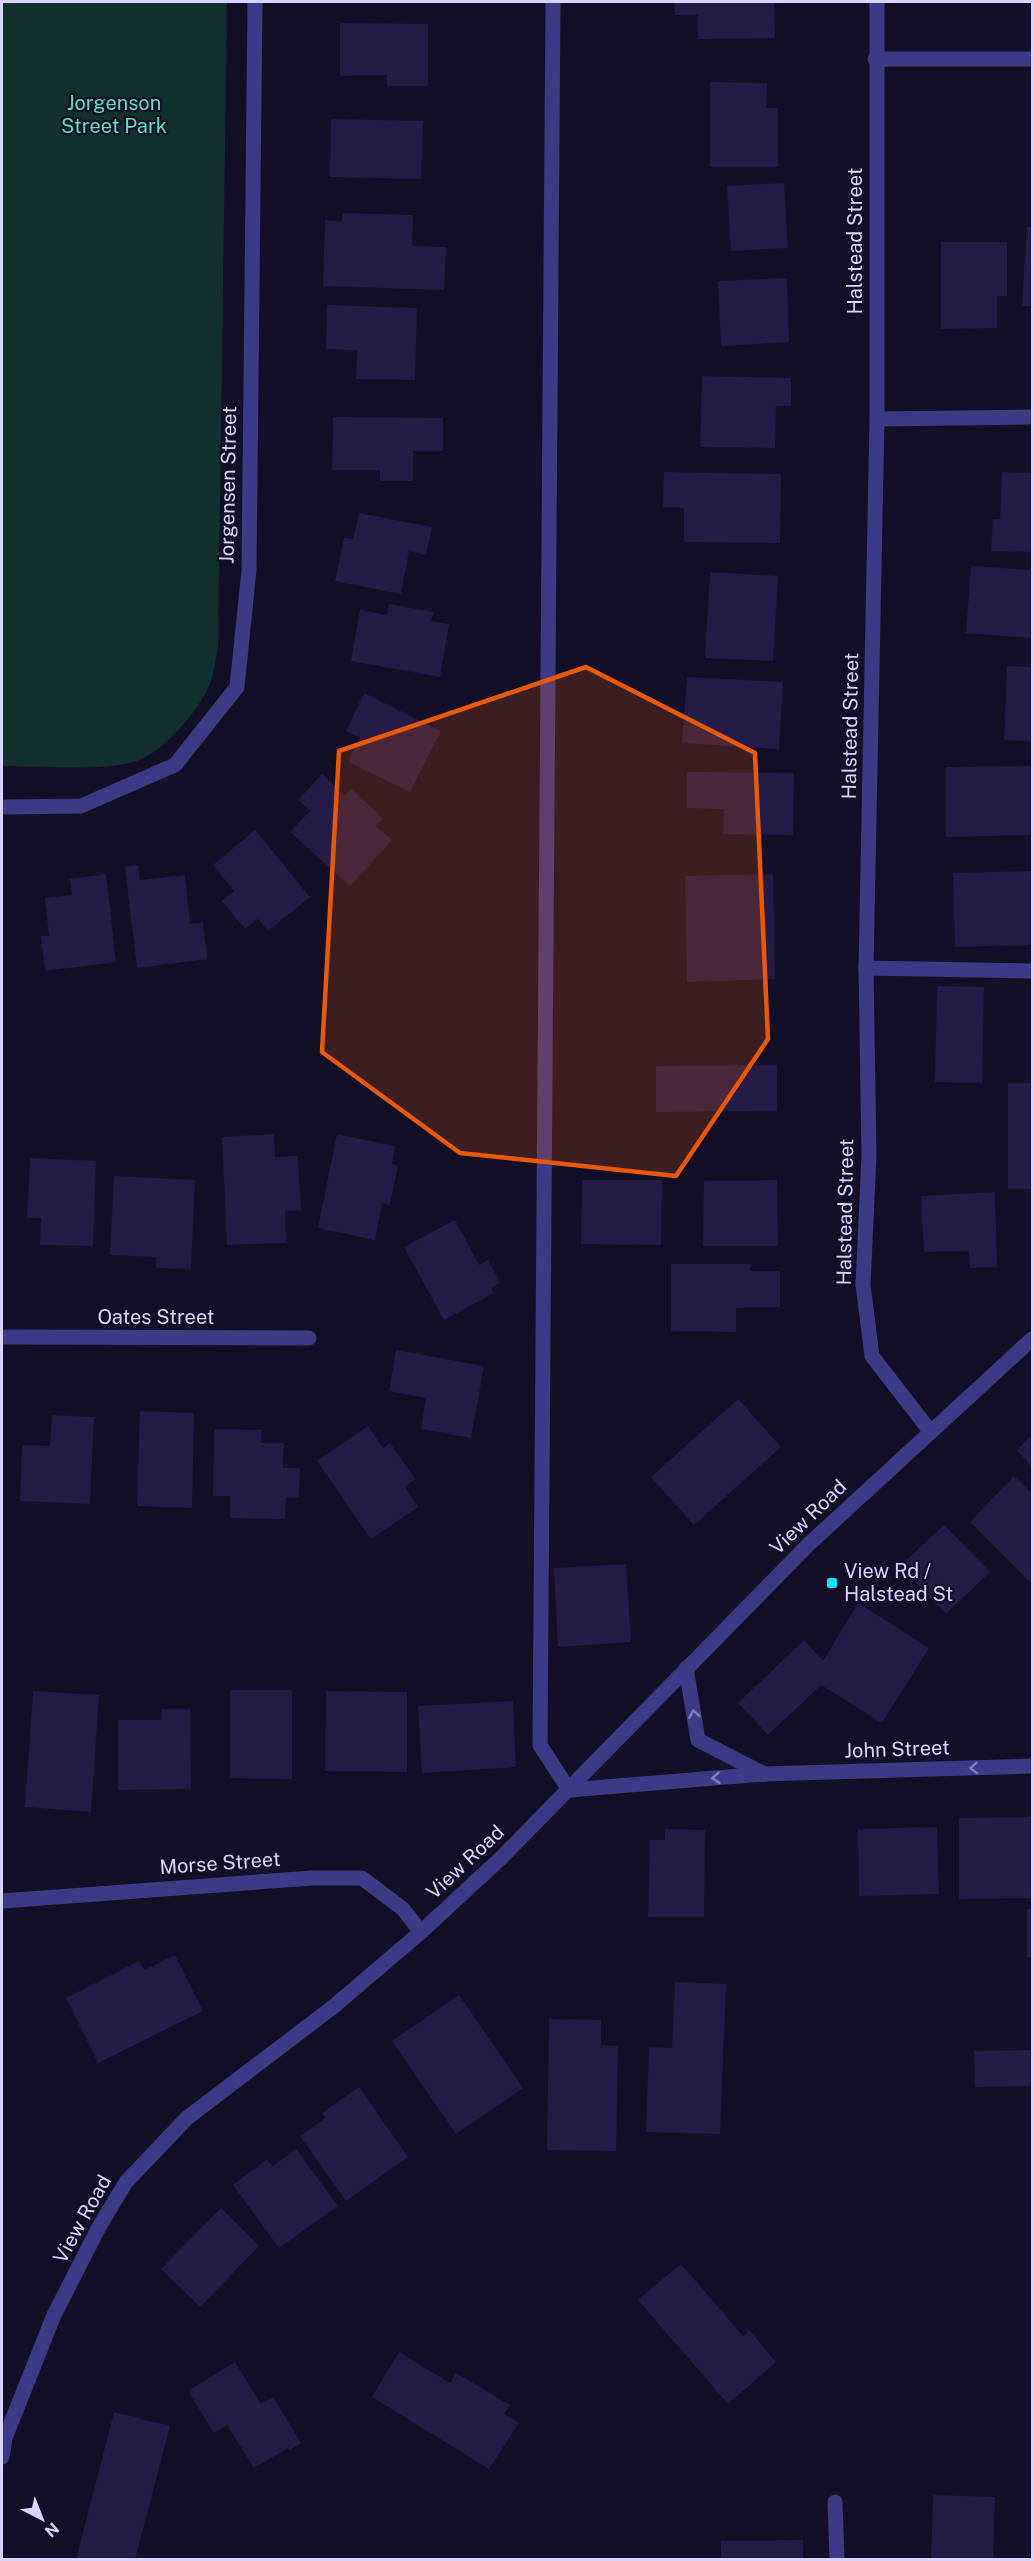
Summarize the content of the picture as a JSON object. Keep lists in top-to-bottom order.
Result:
{
  "streets": {
    "street": [
      "Halstead Street",
      "Jorgensen Street",
      "Oates Street",
      "View Road",
      "John Street",
      "Morse Street"
    ]
  },
  "crossings": [
    ["Halstead Street", "View Road"],
    ["View Road", "John Street"],
    ["View Road", "Morse Street"]
  ],
  "one_way": ["John Street"],
  "parks": ["Jorgenson Street Park"],
  "places": {
    "transit": ["View Rd / Halstead St"]
  },
  "north": "bottom right"
}
